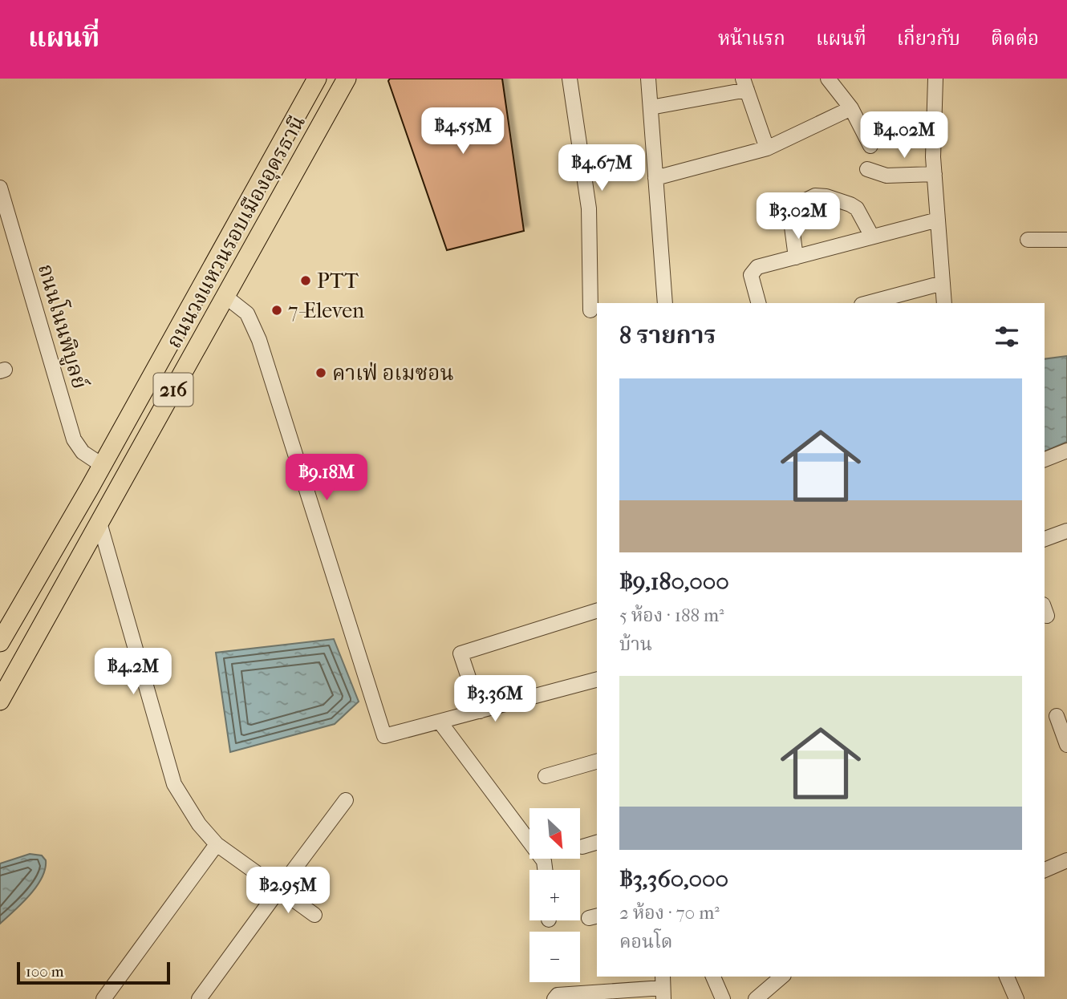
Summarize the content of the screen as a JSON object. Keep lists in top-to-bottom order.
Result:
{
  "streets": {
    "main road": ["ถนนวงแหวนรอบเมืองอุดรธานี", "216"],
    "street": ["ถนนโนนพิบูลย์"]
  },
  "crossings": [
    ["ถนนวงแหวนรอบเมืองอุดรธานี", "ถนนโนนพิบูลย์"]
  ],
  "places": ["PTT", "7-Eleven", "คาเฟ่ อเมซอน"],
  "scale_bar": "100 m",
  "north": "bottom right",
  "page": {
    "header": "แผนที่",
    "nav": [
      "หน้าแรก",
      "แผนที่",
      "เกี่ยวกับ",
      "ติดต่อ"
    ],
    "price": [
      "฿4.55M",
      "฿4.02M",
      "฿4.67M",
      "฿3.02M",
      "฿9.18M",
      "฿4.2M",
      "฿3.36M",
      "฿2.95M"
    ],
    "heading": "8 รายการ",
    "list": [
      {
        "name": "฿9,180,000",
        "note": "5 ห้อง · 188 m² · บ้าน"
      },
      {
        "name": "฿3,360,000",
        "note": "2 ห้อง · 70 m² · คอนโด"
      }
    ],
    "map_buttons": ["+", "−"],
    "scale": "100 m"
  }
}
